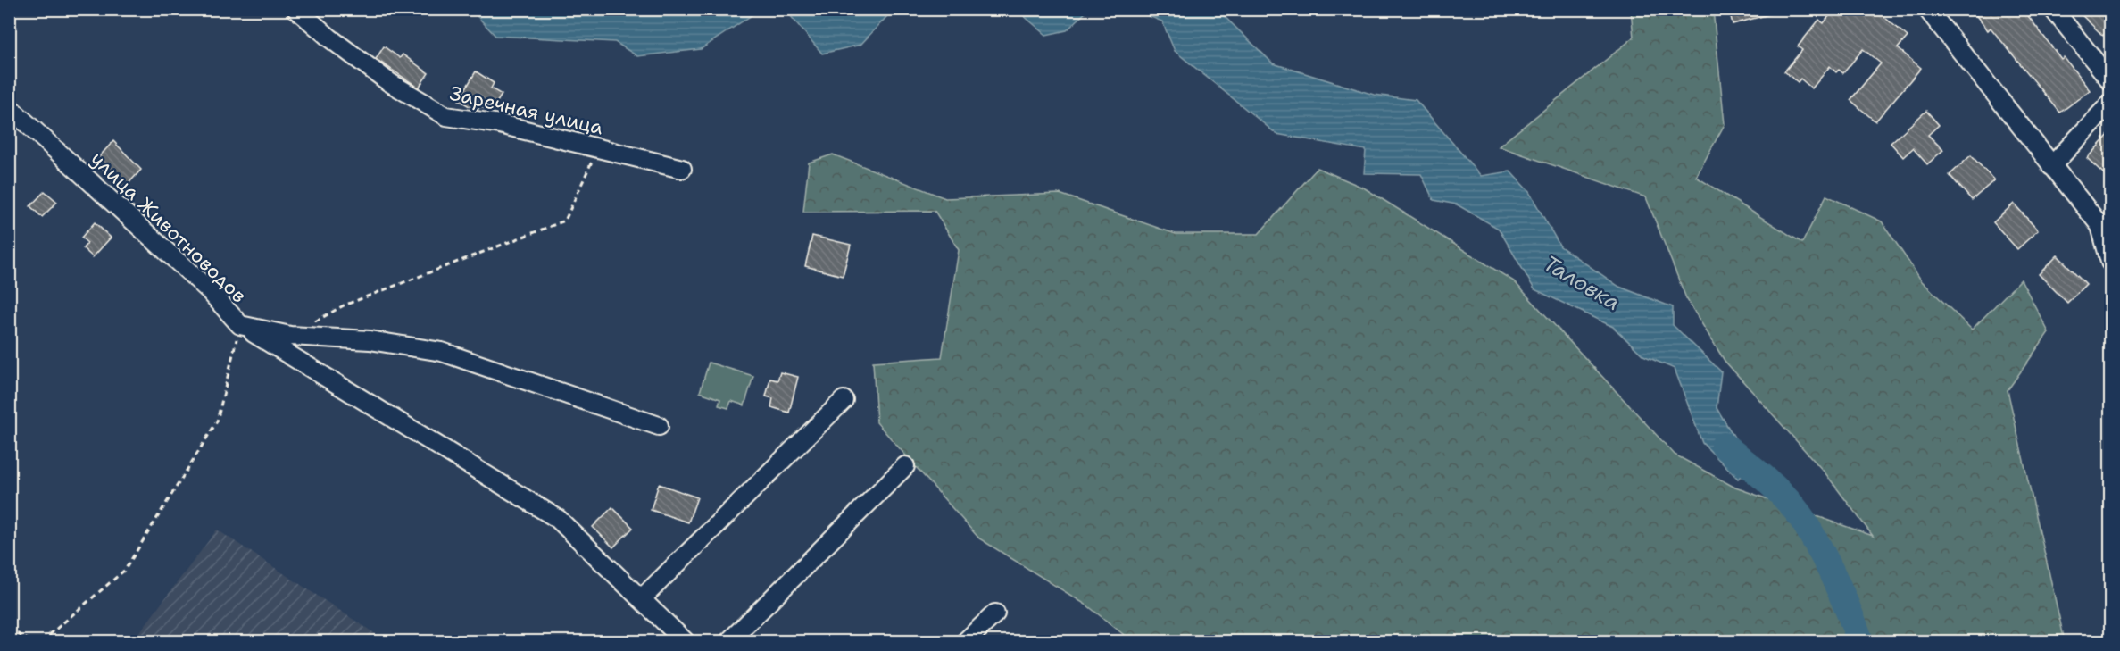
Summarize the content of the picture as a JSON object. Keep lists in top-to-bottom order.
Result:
{
  "streets": {
    "street": ["Заречная улица", "улица Животноводов"]
  },
  "water": ["Таловка"]
}
